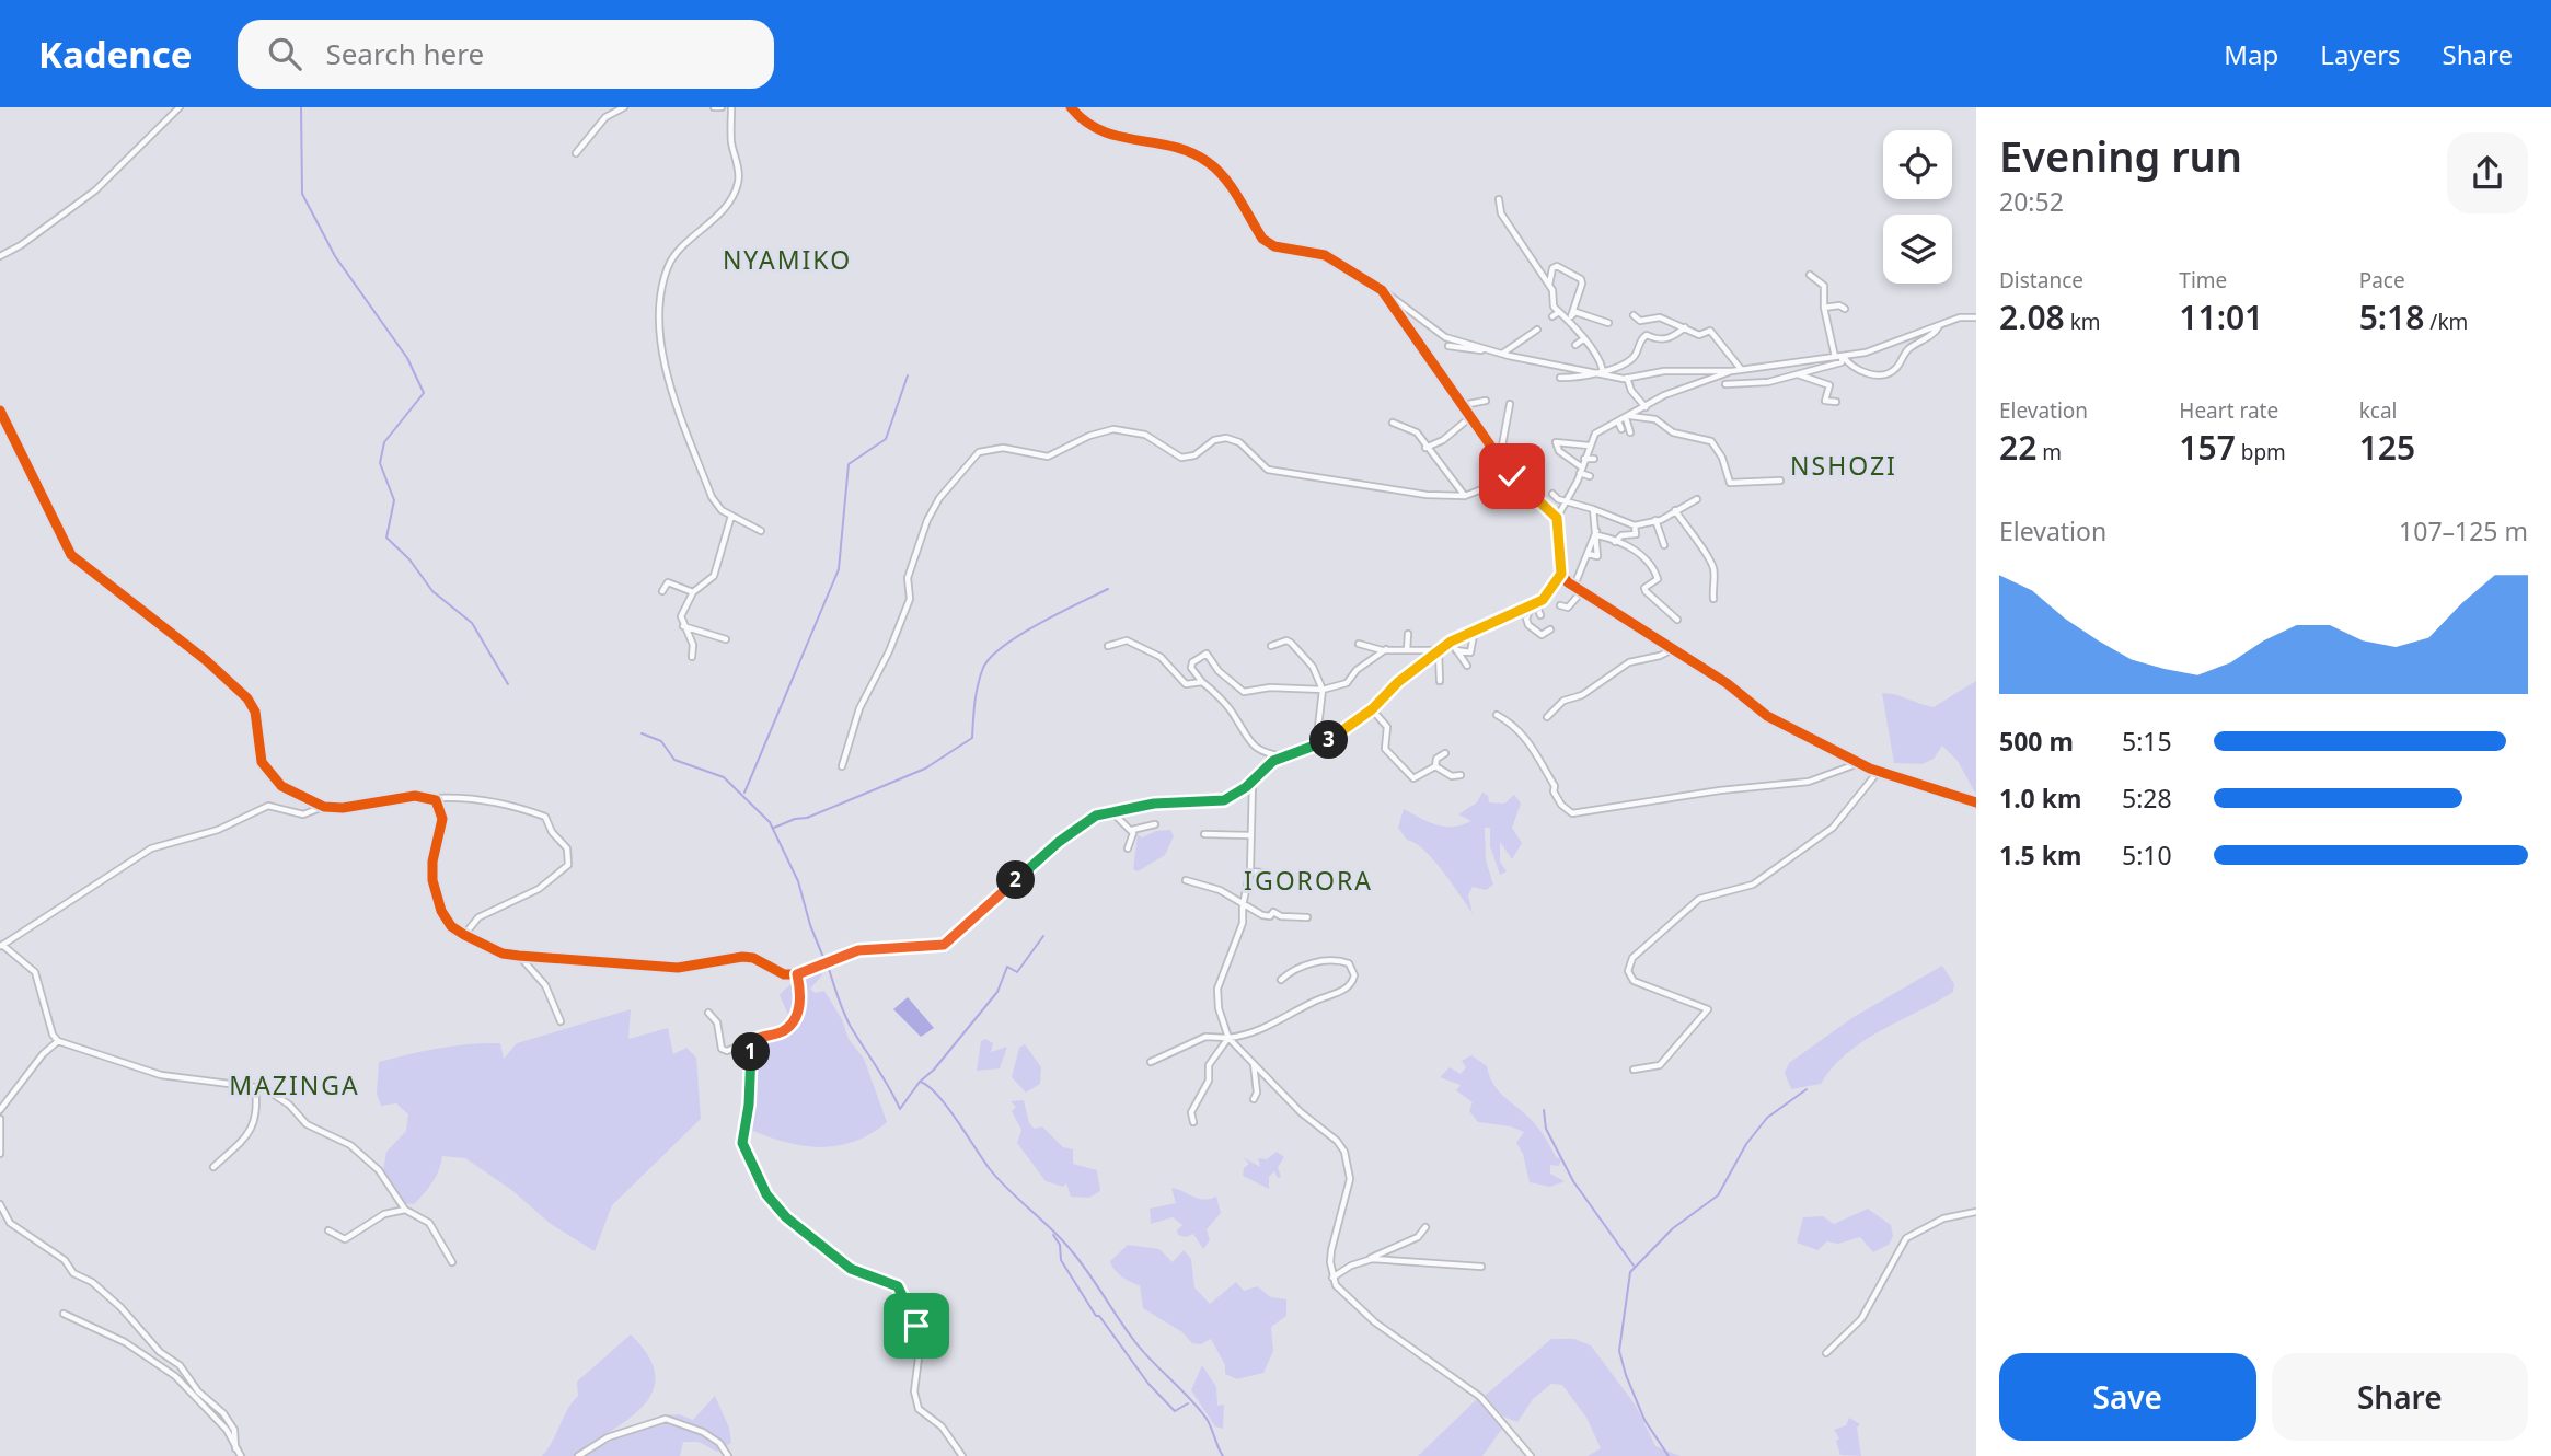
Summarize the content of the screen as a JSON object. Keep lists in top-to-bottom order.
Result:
{
  "districts": [
    "NYAMIKO",
    "NSHOZI",
    "IGORORA",
    "MAZINGA"
  ],
  "page": {
    "header": "Kadence",
    "search": "Search here",
    "nav": ["Map", "Layers", "Share"],
    "heading": ["Evening run", "20:52"],
    "stats": [
      ["Distance", "2.08 km"],
      ["Time", "11:01"],
      ["Pace", "5:18 /km"],
      ["Elevation", "22 m"],
      ["Heart rate", "157 bpm"],
      ["kcal", "125"]
    ],
    "chart": ["Elevation", "107–125 m"],
    "list": [
      {
        "name": "500 m",
        "note": "5:15"
      },
      {
        "name": "1.0 km",
        "note": "5:28"
      },
      {
        "name": "1.5 km",
        "note": "5:10"
      }
    ],
    "pins": ["3", "2", "1"],
    "buttons": ["Save", "Share"]
  }
}
